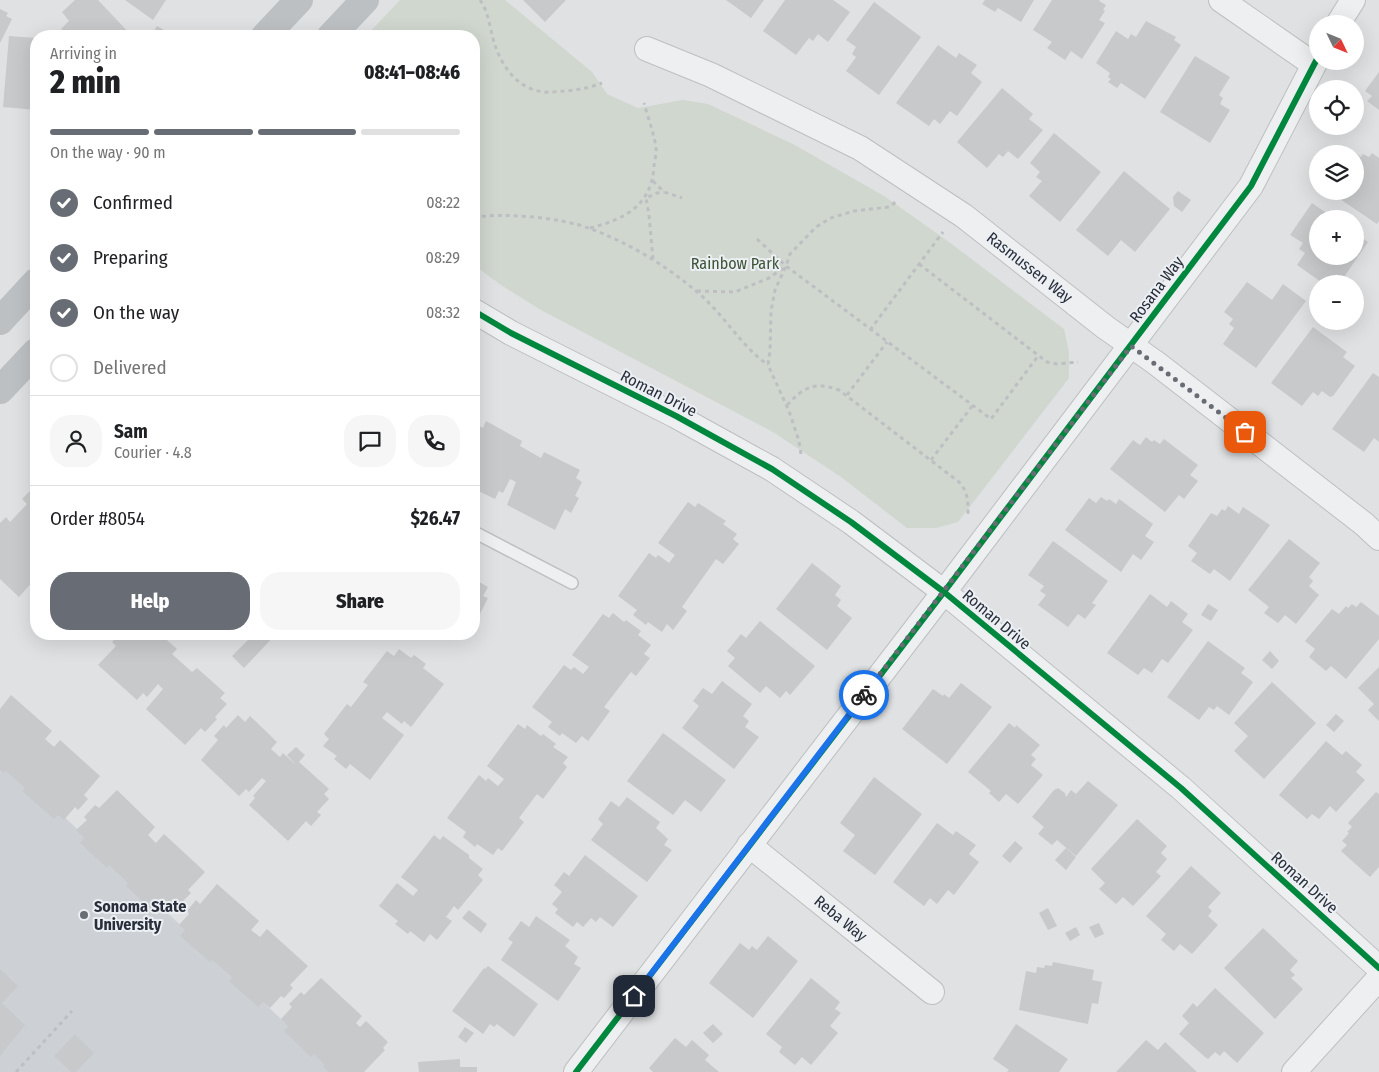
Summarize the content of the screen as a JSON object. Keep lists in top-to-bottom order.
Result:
{
  "streets": {
    "street": [
      "Rasmussen Way",
      "Rosana Way",
      "Roman Drive",
      "Reba Way"
    ]
  },
  "crossings": [
    ["Rasmussen Way", "Rosana Way"],
    ["Rosana Way", "Roman Drive"],
    ["Rosana Way", "Reba Way"]
  ],
  "parks": ["Rainbow Park"],
  "places": ["Sonoma State University"],
  "north": "bottom right",
  "page": {
    "map_buttons": ["+", "−"],
    "heading": ["2 min", "Arriving in", "08:41–08:46"],
    "panel": [
      "Sam",
      "Courier · 4.8",
      "Order #8054",
      "$26.47"
    ],
    "bar": "On the way · 90 m",
    "list": [
      ["Confirmed", "08:22"],
      ["Preparing", "08:29"],
      ["On the way", "08:32"],
      "Delivered"
    ],
    "buttons": ["Help", "Share"]
  }
}
